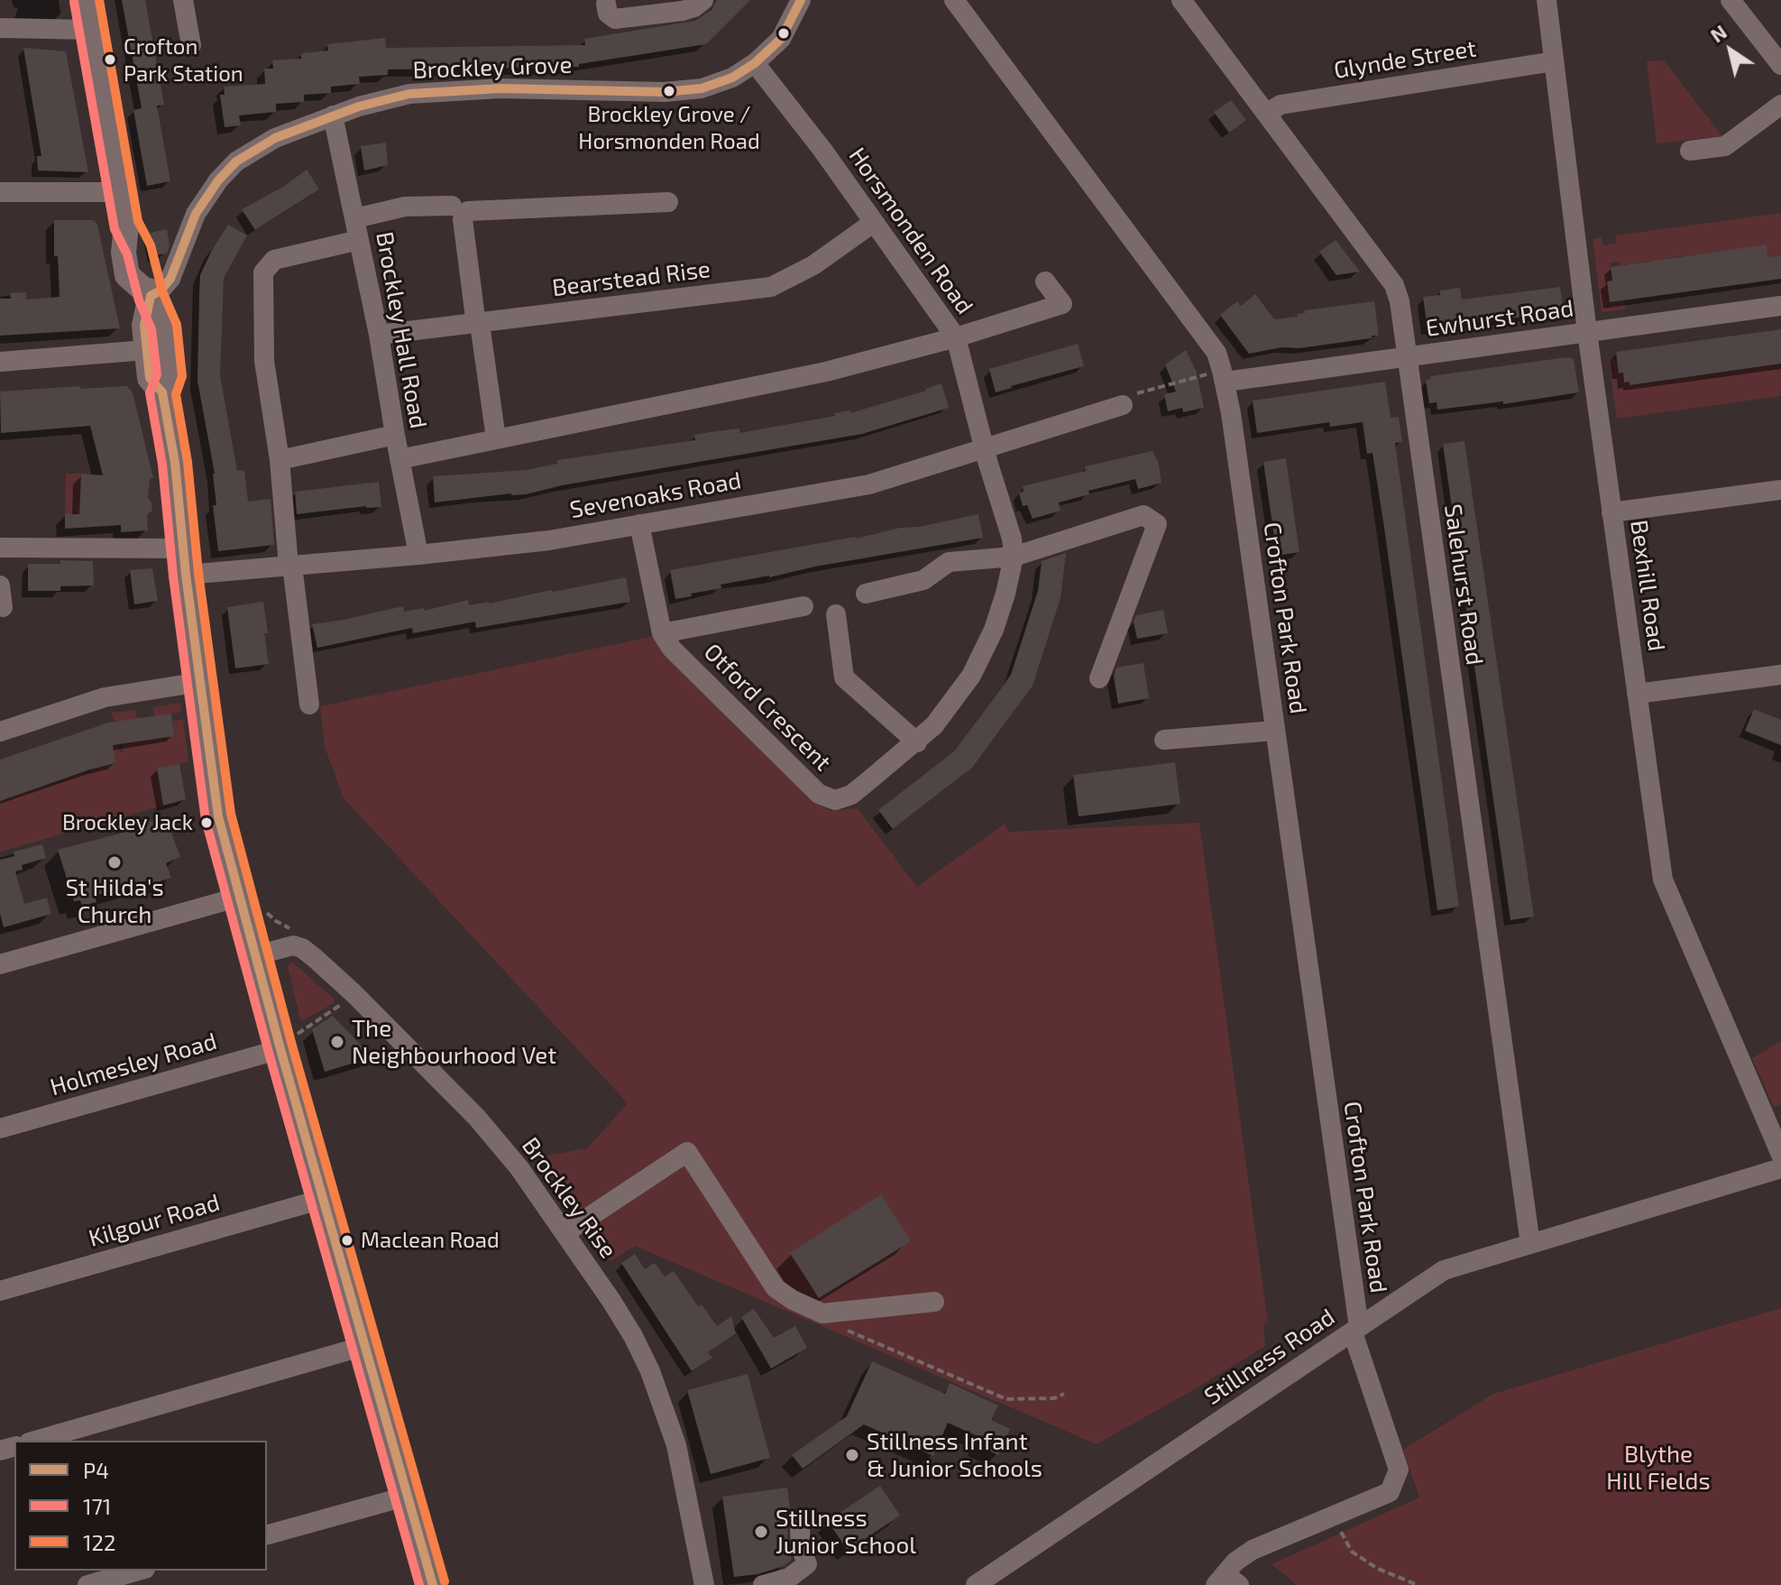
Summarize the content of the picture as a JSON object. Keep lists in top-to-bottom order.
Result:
{
  "streets": {
    "street": [
      "Glynde Street",
      "Brockley Grove",
      "Horsmonden Road",
      "Bearstead Rise",
      "Ewhurst Road",
      "Brockley Hall Road",
      "Sevenoaks Road",
      "Salehurst Road",
      "Bexhill Road",
      "Crofton Park Road",
      "Otford Crescent",
      "Holmesley Road",
      "Brockley Rise",
      "Kilgour Road",
      "Stillness Road"
    ]
  },
  "crossings": [
    ["Glynde Street", "Salehurst Road"],
    ["Glynde Street", "Bexhill Road"],
    ["Brockley Grove", "Horsmonden Road"],
    ["Brockley Grove", "Brockley Hall Road"],
    ["Horsmonden Road", "Bearstead Rise"],
    ["Horsmonden Road", "Sevenoaks Road"],
    ["Horsmonden Road", "Otford Crescent"],
    ["Bearstead Rise", "Brockley Hall Road"],
    ["Ewhurst Road", "Salehurst Road"],
    ["Ewhurst Road", "Bexhill Road"],
    ["Ewhurst Road", "Crofton Park Road"],
    ["Brockley Hall Road", "Sevenoaks Road"],
    ["Sevenoaks Road", "Otford Crescent"],
    ["Salehurst Road", "Stillness Road"],
    ["Crofton Park Road", "Stillness Road"]
  ],
  "parks": ["Blythe Hill Fields"],
  "places": [
    "Crofton Park Station",
    "Brockley Grove / Horsmonden Road",
    "Brockley Jack",
    "St Hilda's Church",
    "The Neighbourhood Vet",
    "Maclean Road",
    "Stillness Infant & Junior Schools",
    "Stillness Junior School"
  ],
  "lines": ["transit line P4", "transit line 122", "transit line 171"],
  "legend": ["P4", "171", "122"],
  "north": "top left"
}
